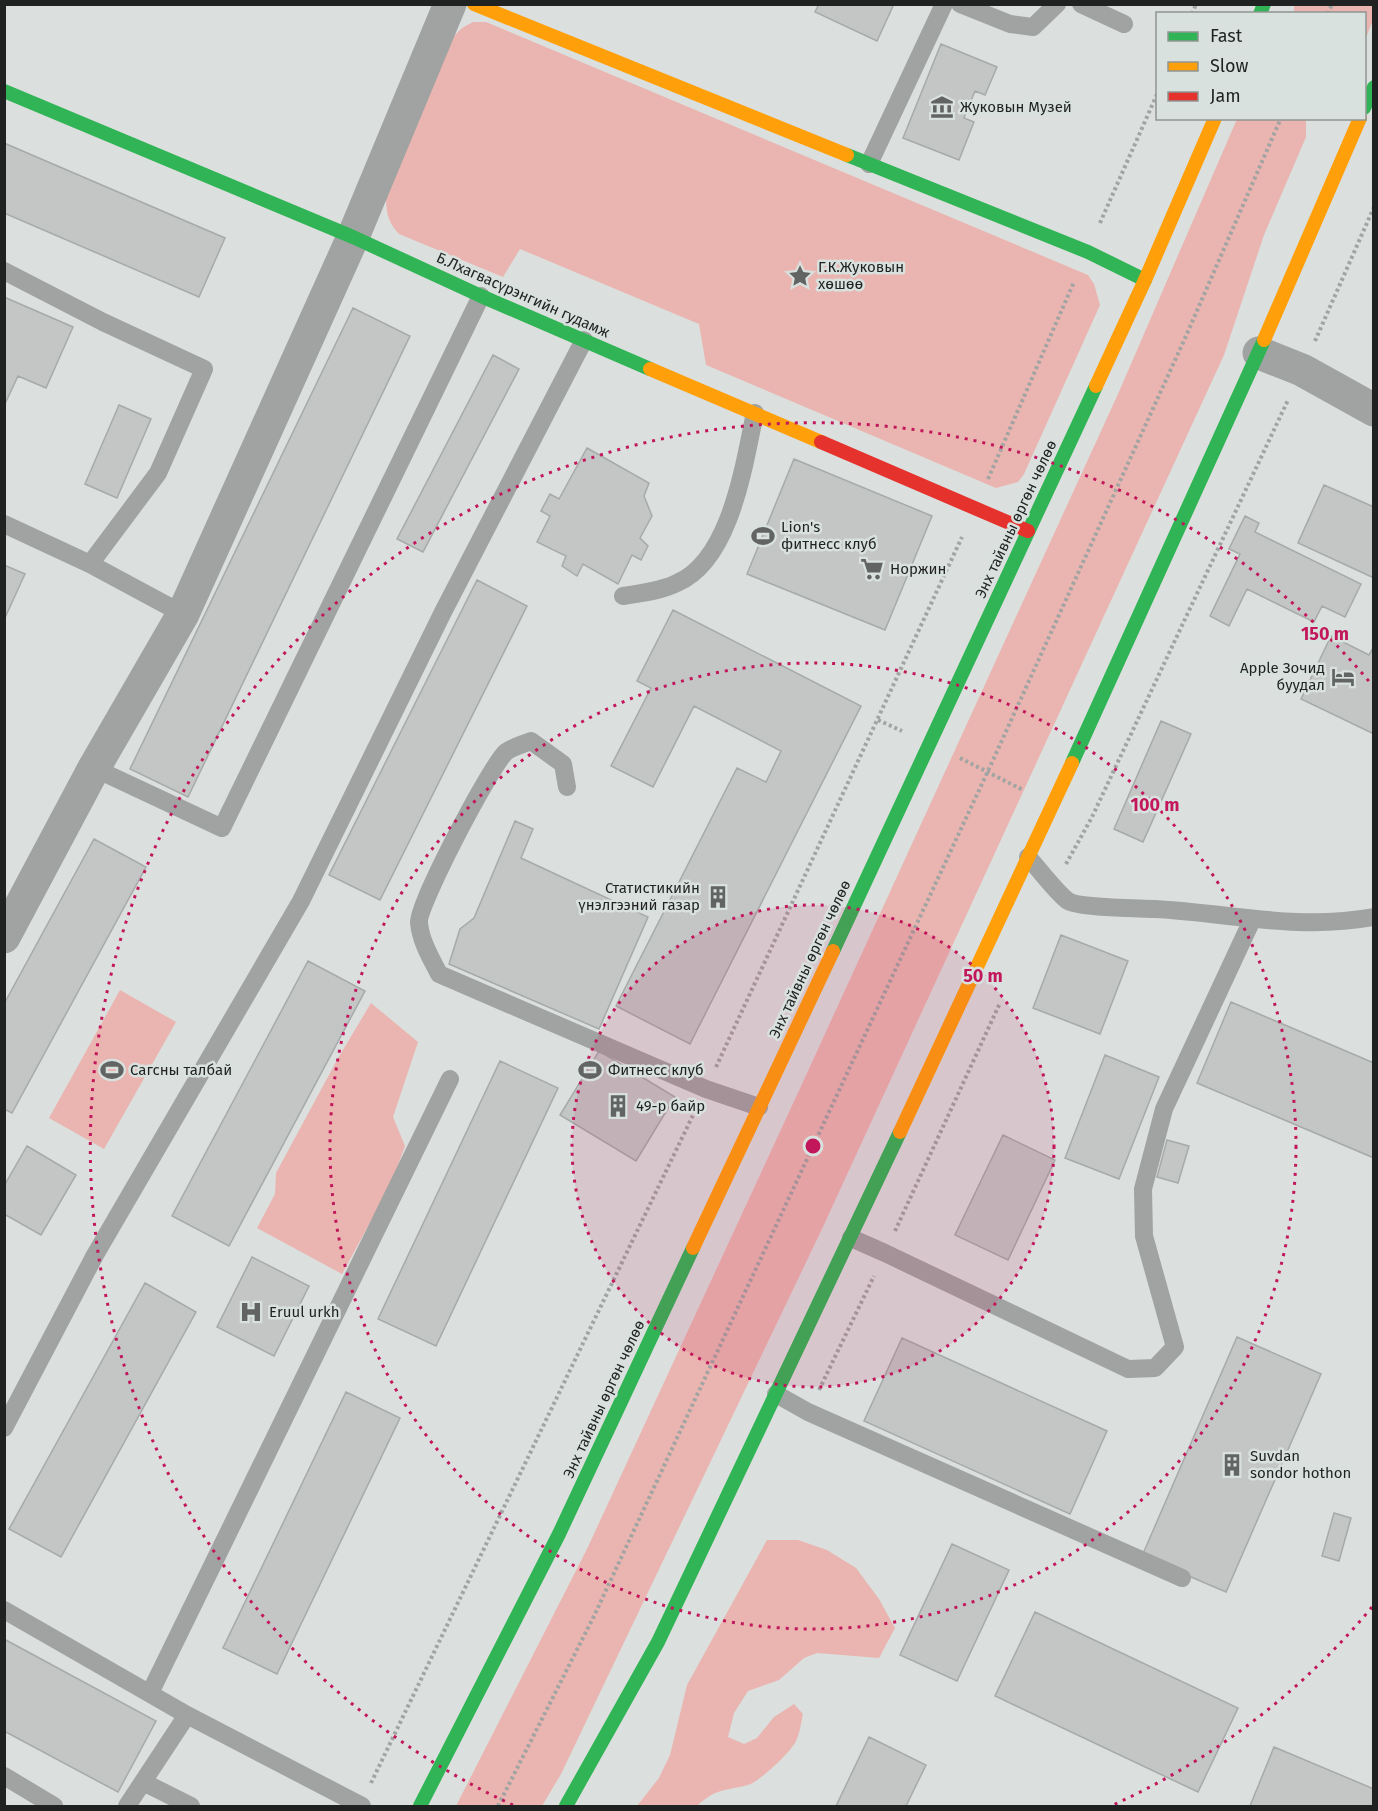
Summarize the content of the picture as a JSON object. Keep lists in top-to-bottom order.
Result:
{
  "streets": {
    "main road": ["Б.Лхагвасүрэнгийн гудамж", "Энх тайвны өргөн чөлөө"]
  },
  "crossings": [
    ["Б.Лхагвасүрэнгийн гудамж", "Энх тайвны өргөн чөлөө"]
  ],
  "places": {
    "museum": ["Жуковын Музей"],
    "place": ["Г.К.Жуковын хөшөө"],
    "sports": ["Lion's фитнесс клуб", "Сагсны талбай", "Фитнесс клуб"],
    "supermarket": ["Норжин"],
    "hotel": ["Apple Зочид буудал"],
    "building": ["Статистикийн үнэлгээний газар", "49-р байр", "Suvdan sondor hothon"],
    "hospital": ["Eruul urkh"]
  },
  "legend": ["Fast", "Slow", "Jam"],
  "rings": ["150 m", "100 m", "50 m"]
}
